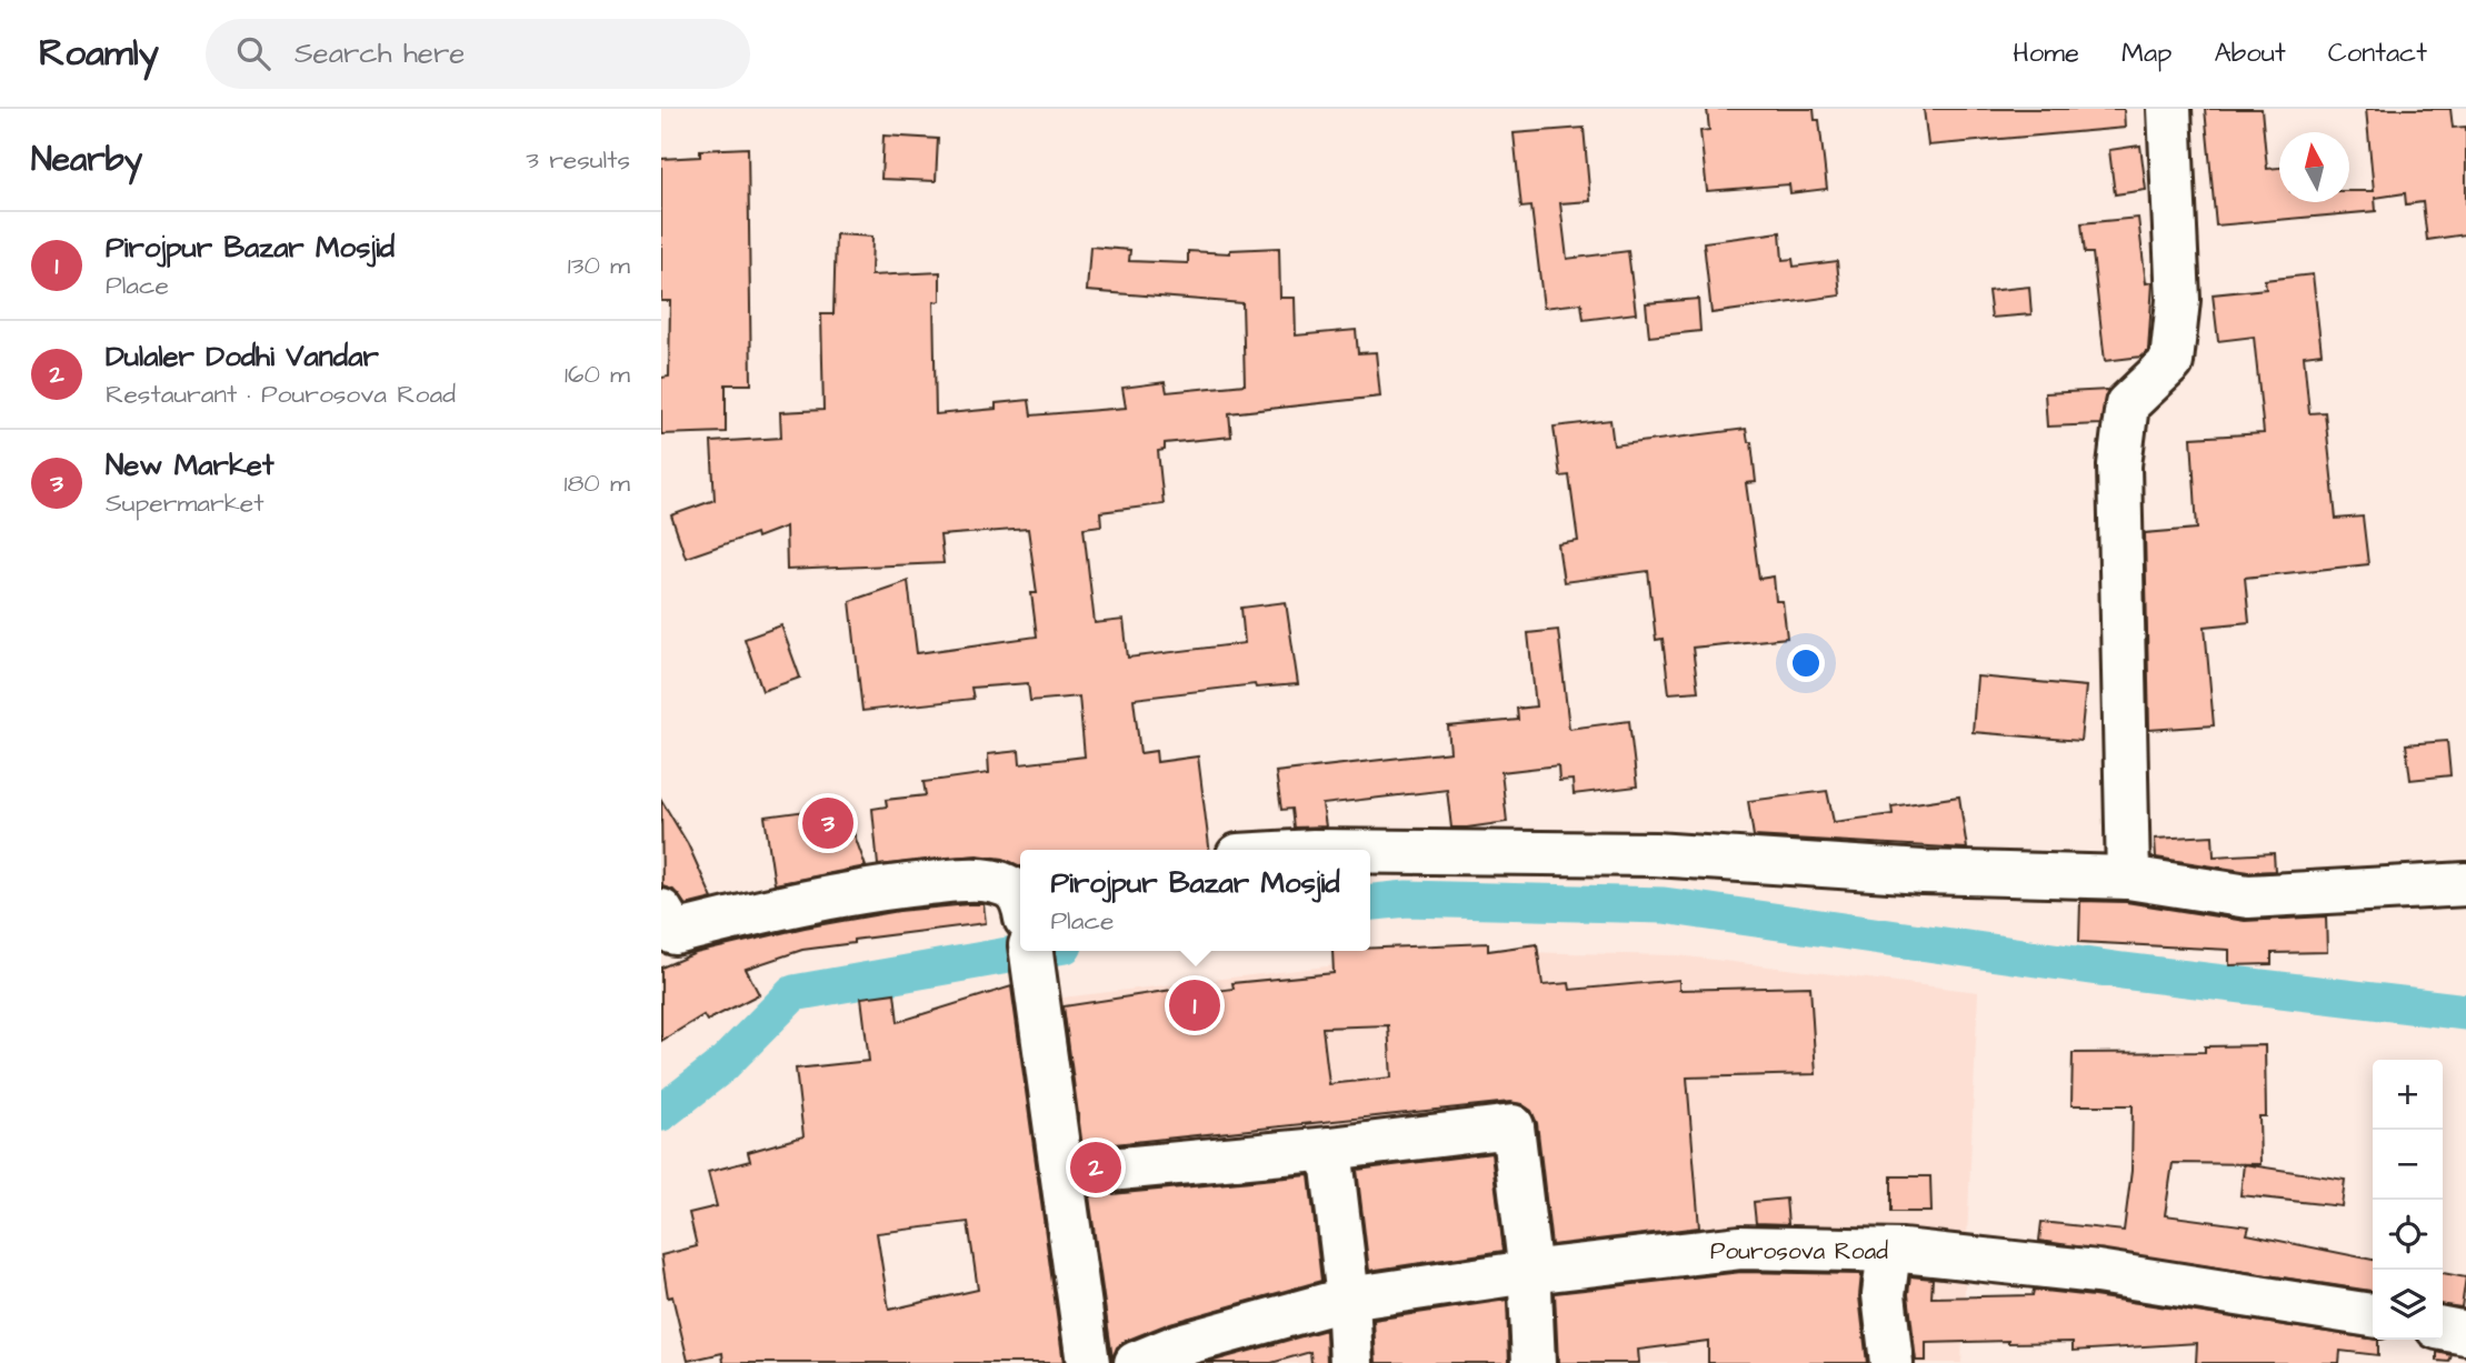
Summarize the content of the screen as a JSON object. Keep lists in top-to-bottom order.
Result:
{
  "streets": {
    "street": ["Pourosova Road"]
  },
  "north": "top",
  "page": {
    "header": "Roamly",
    "search": "Search here",
    "nav": [
      "Home",
      "Map",
      "About",
      "Contact"
    ],
    "heading": ["Nearby", "3 results"],
    "list": [
      {
        "mark": "1",
        "name": "Pirojpur Bazar Mosjid",
        "note": "Place",
        "value": "130 m"
      },
      {
        "mark": "2",
        "name": "Dulaler Dodhi Vandar",
        "note": "Restaurant · Pourosova Road",
        "value": "160 m"
      },
      {
        "mark": "3",
        "name": "New Market",
        "note": "Supermarket",
        "value": "180 m"
      }
    ],
    "pins": ["3", "1", "2"],
    "popup": ["Pirojpur Bazar Mosjid", "Place"],
    "map_buttons": ["+", "−"]
  }
}
